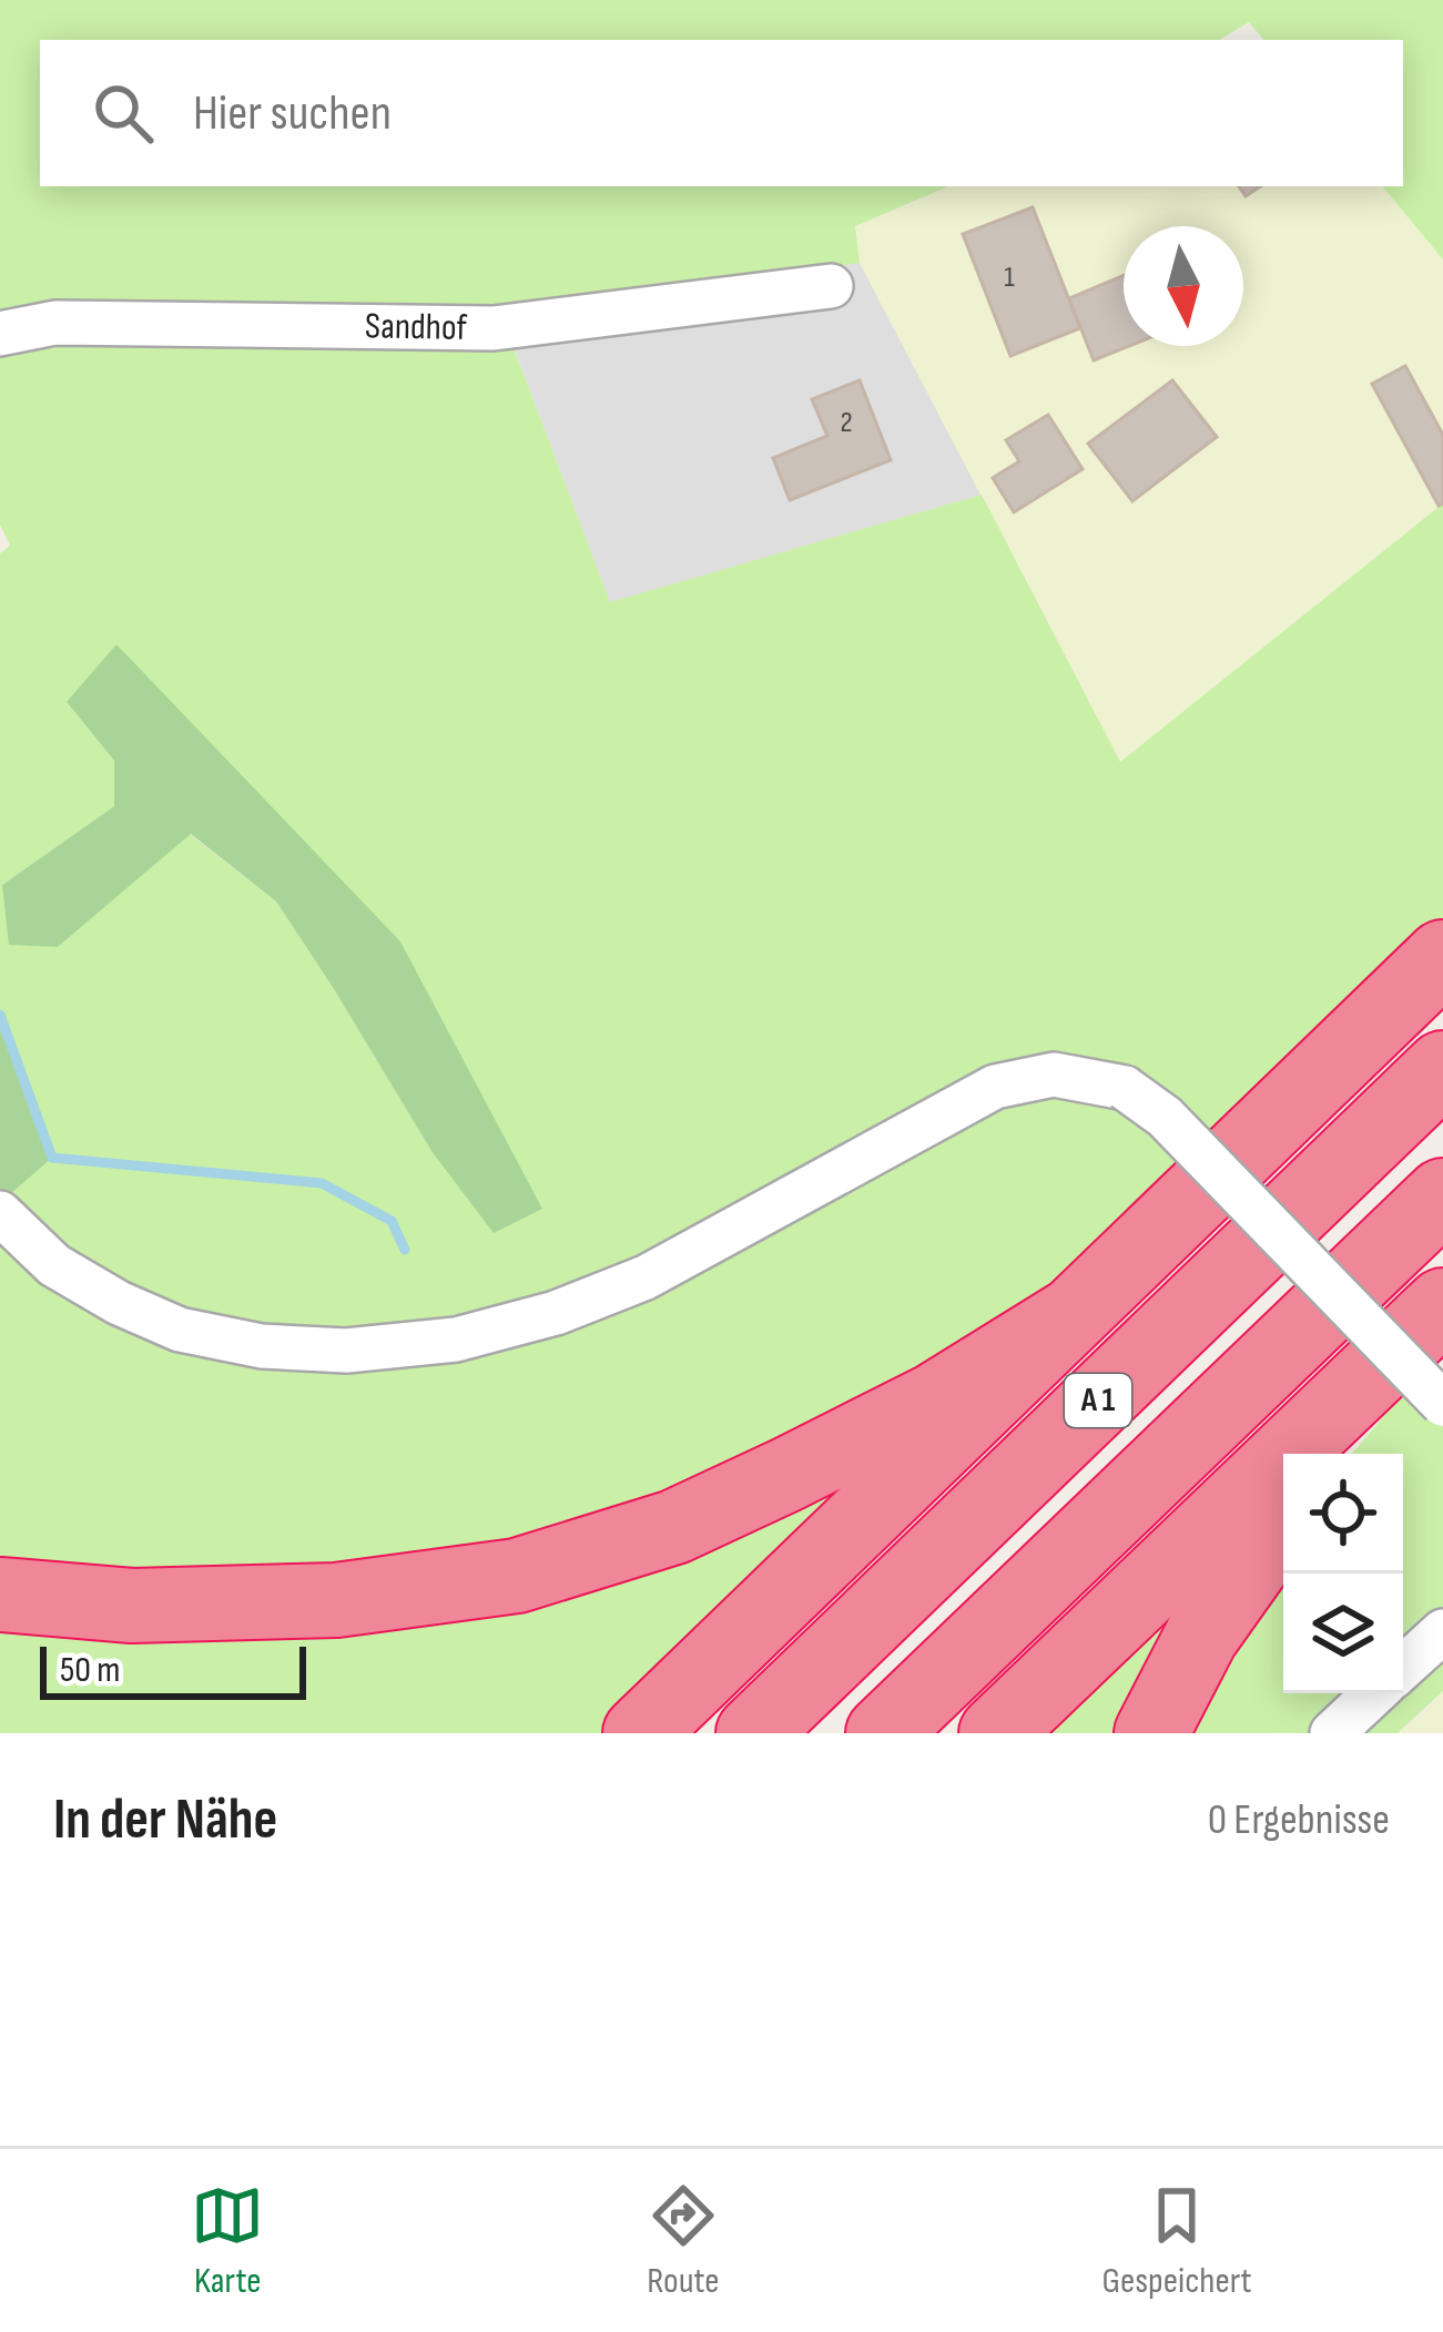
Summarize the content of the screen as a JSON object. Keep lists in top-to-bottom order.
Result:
{
  "streets": {
    "highway": ["A 1"],
    "street": ["Sandhof"]
  },
  "house_numbers": ["1", "2"],
  "scale_bar": "50 m",
  "north": "bottom",
  "page": {
    "search": "Hier suchen",
    "scale": "50 m",
    "heading": ["In der Nähe", "0 Ergebnisse"],
    "nav": ["Karte", "Route", "Gespeichert"]
  }
}
